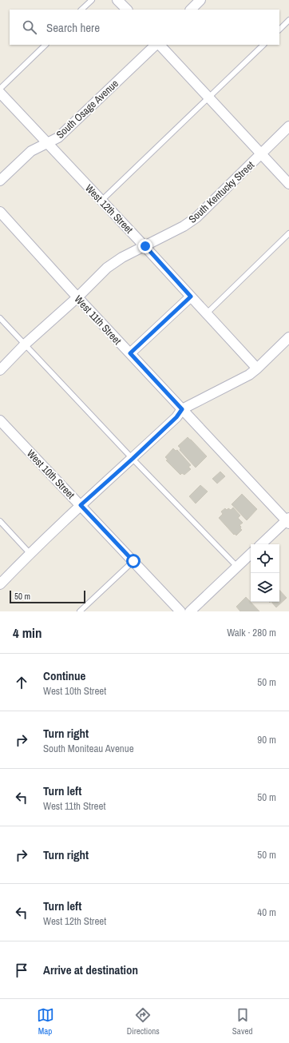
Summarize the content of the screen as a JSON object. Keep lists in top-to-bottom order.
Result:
{
  "streets": {
    "street": [
      "South Osage Avenue",
      "South Kentucky Street",
      "West 12th Street",
      "West 11th Street",
      "West 10th Street"
    ]
  },
  "crossings": [
    ["South Osage Avenue", "West 12th Street"],
    ["South Kentucky Street", "West 12th Street"],
    ["South Kentucky Street", "West 11th Street"]
  ],
  "scale_bar": "50 m",
  "page": {
    "search": "Search here",
    "scale": "50 m",
    "heading": ["4 min", "Walk · 280 m"],
    "list": [
      ["Continue", "West 10th Street", "50 m"],
      ["Turn right", "South Moniteau Avenue", "90 m"],
      ["Turn left", "West 11th Street", "50 m"],
      ["Turn right", "50 m"],
      ["Turn left", "West 12th Street", "40 m"],
      "Arrive at destination"
    ],
    "nav": ["Map", "Directions", "Saved"]
  }
}
